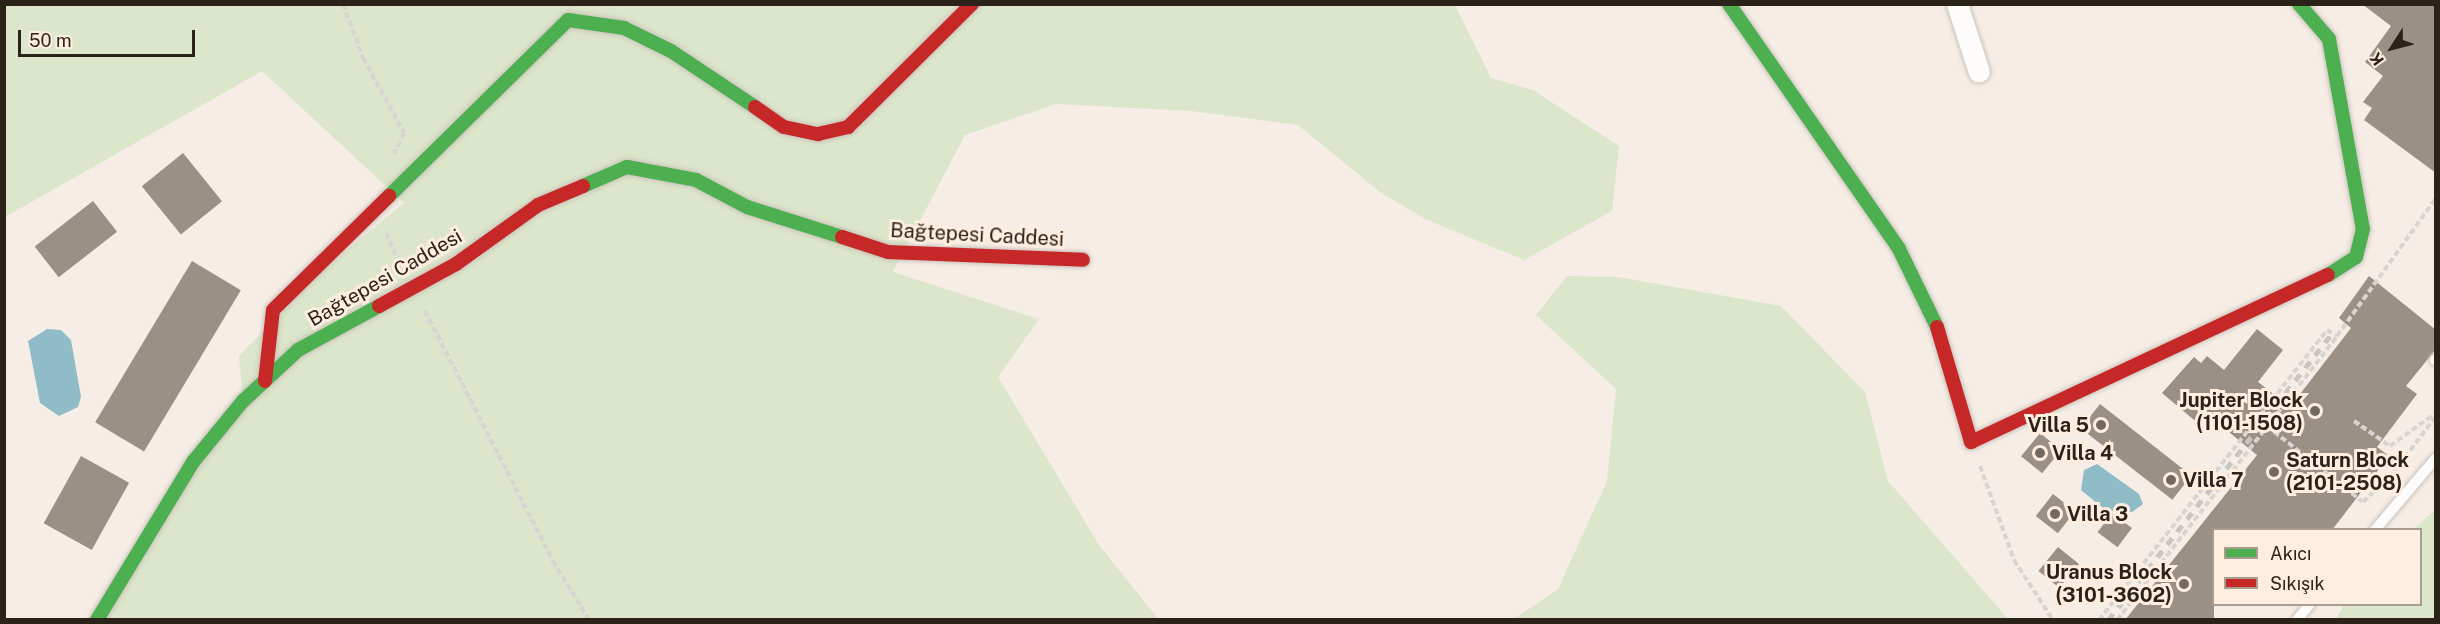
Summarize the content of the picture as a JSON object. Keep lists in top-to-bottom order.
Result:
{
  "streets": {
    "street": ["Bağtepesi Caddesi"]
  },
  "places": [
    "Jupiter Block (1101-1508)",
    "Villa 5",
    "Villa 4",
    "Saturn Block (2101-2508)",
    "Villa 7",
    "Villa 3",
    "Uranus Block (3101-3602)"
  ],
  "legend": ["Akıcı", "Sıkışık"],
  "scale_bar": "50 m",
  "north": "bottom left"
}
